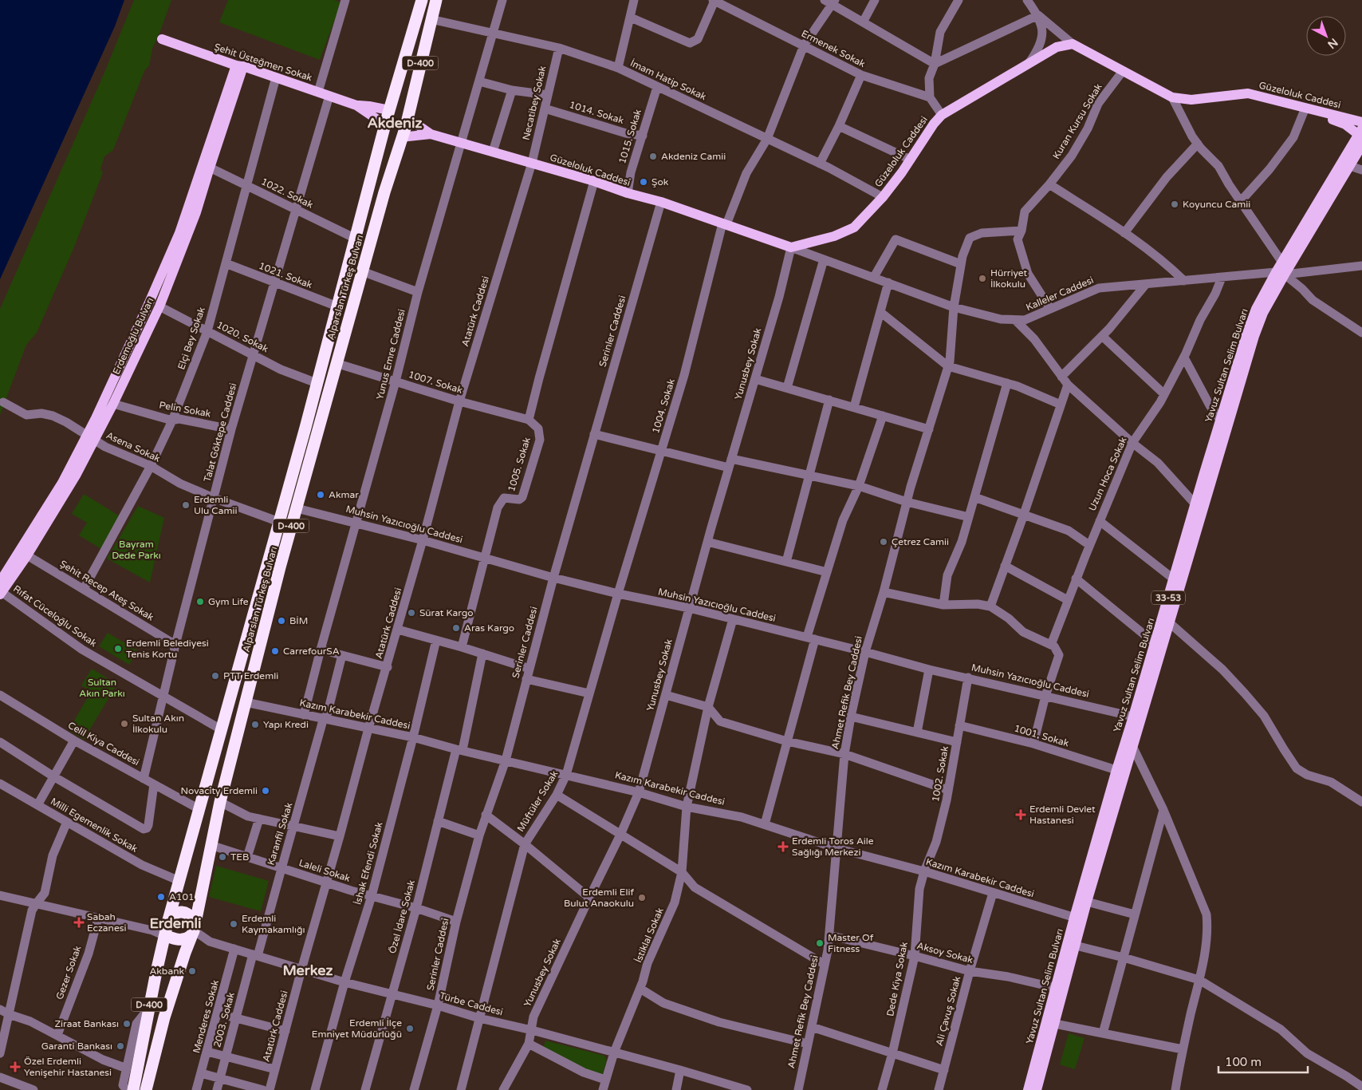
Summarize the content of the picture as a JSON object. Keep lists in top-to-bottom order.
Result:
{
  "streets": {
    "highway": ["D-400", "Alparslan Türkeş Bulvarı"],
    "main road": [
      "Şehit Üsteğmen Sokak",
      "Güzeloluk Caddesi",
      "Erdemoğlu Bulvarı",
      "Yavuz Sultan Selim Bulvarı",
      "33-53"
    ],
    "street": [
      "Ermenek Sokak",
      "İmam Hatip Sokak",
      "Necatibey Sokak",
      "1014. Sokak",
      "Kuran Kursu Sokak",
      "1015. Sokak",
      "1022. Sokak",
      "1021. Sokak",
      "Kalleler Caddesi",
      "Atatürk Caddesi",
      "Serinler Caddesi",
      "1020. Sokak",
      "Elçi Bey Sokak",
      "Yunus Emre Caddesi",
      "Yunusbey Sokak",
      "1007. Sokak",
      "1004. Sokak",
      "Pelin Sokak",
      "Talat Göktepe Caddesi",
      "Asena Sokak",
      "1005. Sokak",
      "Uzun Hoca Sokak",
      "Muhsin Yazıcıoğlu Caddesi",
      "Şehit Recep Ateş Sokak",
      "Rıfat Cüceloğlu Sokak",
      "Ahmet Refik Bey Caddesi",
      "Kazım Karabekir Caddesi",
      "1001. Sokak",
      "Celil Kiya Caddesi",
      "1002. Sokak",
      "Müftüler Sokak",
      "Milli Egemenlik Sokak",
      "Karanfil Sokak",
      "İshak Efendi Sokak",
      "Laleli Sokak",
      "Özel İdare Sokak",
      "İstiklal Sokak",
      "Aksoy Sokak",
      "Gezer Sokak",
      "Dede Kiya Sokak",
      "Türbe Caddesi",
      "Ali Çavuş Sokak",
      "Menderes Sokak",
      "2003. Sokak"
    ]
  },
  "crossings": [
    ["Ermenek Sokak", "1004. Sokak"],
    ["Şehit Üsteğmen Sokak", "Alparslan Türkeş Bulvarı"],
    ["Şehit Üsteğmen Sokak", "Erdemoğlu Bulvarı"],
    ["Şehit Üsteğmen Sokak", "Elçi Bey Sokak"],
    ["Şehit Üsteğmen Sokak", "Talat Göktepe Caddesi"],
    ["İmam Hatip Sokak", "Güzeloluk Caddesi"],
    ["İmam Hatip Sokak", "Necatibey Sokak"],
    ["İmam Hatip Sokak", "1015. Sokak"],
    ["İmam Hatip Sokak", "Alparslan Türkeş Bulvarı"],
    ["İmam Hatip Sokak", "Yunus Emre Caddesi"],
    ["İmam Hatip Sokak", "1004. Sokak"],
    ["Güzeloluk Caddesi", "Necatibey Sokak"],
    ["Güzeloluk Caddesi", "Kuran Kursu Sokak"],
    ["Güzeloluk Caddesi", "1015. Sokak"],
    ["Güzeloluk Caddesi", "Alparslan Türkeş Bulvarı"],
    ["Güzeloluk Caddesi", "Kalleler Caddesi"],
    ["Güzeloluk Caddesi", "Atatürk Caddesi"],
    ["Güzeloluk Caddesi", "Serinler Caddesi"],
    ["Güzeloluk Caddesi", "Yunus Emre Caddesi"],
    ["Güzeloluk Caddesi", "Yunusbey Sokak"],
    ["Güzeloluk Caddesi", "1004. Sokak"],
    ["Necatibey Sokak", "1014. Sokak"],
    ["Necatibey Sokak", "Atatürk Caddesi"],
    ["1014. Sokak", "1015. Sokak"],
    ["Kuran Kursu Sokak", "Kalleler Caddesi"],
    ["Kuran Kursu Sokak", "Ahmet Refik Bey Caddesi"],
    ["1022. Sokak", "Alparslan Türkeş Bulvarı"],
    ["1022. Sokak", "Erdemoğlu Bulvarı"],
    ["1022. Sokak", "Elçi Bey Sokak"],
    ["1022. Sokak", "Talat Göktepe Caddesi"],
    ["1021. Sokak", "Alparslan Türkeş Bulvarı"],
    ["1021. Sokak", "Elçi Bey Sokak"],
    ["1021. Sokak", "Talat Göktepe Caddesi"],
    ["Alparslan Türkeş Bulvarı", "1020. Sokak"],
    ["Alparslan Türkeş Bulvarı", "1007. Sokak"],
    ["Alparslan Türkeş Bulvarı", "Asena Sokak"],
    ["Alparslan Türkeş Bulvarı", "Muhsin Yazıcıoğlu Caddesi"],
    ["Alparslan Türkeş Bulvarı", "Rıfat Cüceloğlu Sokak"],
    ["Alparslan Türkeş Bulvarı", "Kazım Karabekir Caddesi"],
    ["Alparslan Türkeş Bulvarı", "Celil Kiya Caddesi"],
    ["Alparslan Türkeş Bulvarı", "Milli Egemenlik Sokak"],
    ["Alparslan Türkeş Bulvarı", "Laleli Sokak"],
    ["Alparslan Türkeş Bulvarı", "Türbe Caddesi"],
    ["Kalleler Caddesi", "Yunusbey Sokak"],
    ["Kalleler Caddesi", "Yavuz Sultan Selim Bulvarı"],
    ["Kalleler Caddesi", "Uzun Hoca Sokak"],
    ["Kalleler Caddesi", "Ahmet Refik Bey Caddesi"],
    ["Atatürk Caddesi", "1007. Sokak"],
    ["Atatürk Caddesi", "Muhsin Yazıcıoğlu Caddesi"],
    ["Atatürk Caddesi", "Kazım Karabekir Caddesi"],
    ["Atatürk Caddesi", "Laleli Sokak"],
    ["Atatürk Caddesi", "Türbe Caddesi"],
    ["Serinler Caddesi", "Muhsin Yazıcıoğlu Caddesi"],
    ["Serinler Caddesi", "Kazım Karabekir Caddesi"],
    ["Serinler Caddesi", "Laleli Sokak"],
    ["Serinler Caddesi", "Türbe Caddesi"],
    ["Erdemoğlu Bulvarı", "1020. Sokak"],
    ["Erdemoğlu Bulvarı", "Pelin Sokak"],
    ["Erdemoğlu Bulvarı", "Asena Sokak"],
    ["Erdemoğlu Bulvarı", "Şehit Recep Ateş Sokak"],
    ["Erdemoğlu Bulvarı", "Rıfat Cüceloğlu Sokak"],
    ["1020. Sokak", "Elçi Bey Sokak"],
    ["1020. Sokak", "Talat Göktepe Caddesi"],
    ["Elçi Bey Sokak", "Pelin Sokak"],
    ["Elçi Bey Sokak", "Asena Sokak"],
    ["Elçi Bey Sokak", "Şehit Recep Ateş Sokak"],
    ["Yunus Emre Caddesi", "1007. Sokak"],
    ["Yunus Emre Caddesi", "Muhsin Yazıcıoğlu Caddesi"],
    ["Yunus Emre Caddesi", "Kazım Karabekir Caddesi"],
    ["Yunusbey Sokak", "Muhsin Yazıcıoğlu Caddesi"],
    ["Yunusbey Sokak", "Kazım Karabekir Caddesi"],
    ["Yunusbey Sokak", "Türbe Caddesi"],
    ["Yavuz Sultan Selim Bulvarı", "Muhsin Yazıcıoğlu Caddesi"],
    ["Yavuz Sultan Selim Bulvarı", "Kazım Karabekir Caddesi"],
    ["Yavuz Sultan Selim Bulvarı", "1001. Sokak"],
    ["Yavuz Sultan Selim Bulvarı", "Aksoy Sokak"],
    ["1007. Sokak", "1005. Sokak"],
    ["1004. Sokak", "Muhsin Yazıcıoğlu Caddesi"],
    ["1004. Sokak", "Müftüler Sokak"],
    ["Pelin Sokak", "Talat Göktepe Caddesi"],
    ["Talat Göktepe Caddesi", "Asena Sokak"],
    ["Talat Göktepe Caddesi", "Şehit Recep Ateş Sokak"],
    ["Talat Göktepe Caddesi", "Rıfat Cüceloğlu Sokak"],
    ["Talat Göktepe Caddesi", "Celil Kiya Caddesi"],
    ["1005. Sokak", "Muhsin Yazıcıoğlu Caddesi"],
    ["Muhsin Yazıcıoğlu Caddesi", "Ahmet Refik Bey Caddesi"],
    ["Muhsin Yazıcıoğlu Caddesi", "1002. Sokak"],
    ["Muhsin Yazıcıoğlu Caddesi", "Müftüler Sokak"],
    ["Muhsin Yazıcıoğlu Caddesi", "İstiklal Sokak"],
    ["Ahmet Refik Bey Caddesi", "Kazım Karabekir Caddesi"],
    ["Ahmet Refik Bey Caddesi", "Aksoy Sokak"],
    ["Kazım Karabekir Caddesi", "1002. Sokak"],
    ["Kazım Karabekir Caddesi", "Müftüler Sokak"],
    ["Kazım Karabekir Caddesi", "Karanfil Sokak"],
    ["Kazım Karabekir Caddesi", "İshak Efendi Sokak"],
    ["Kazım Karabekir Caddesi", "Özel İdare Sokak"],
    ["Kazım Karabekir Caddesi", "İstiklal Sokak"],
    ["Kazım Karabekir Caddesi", "Dede Kiya Sokak"],
    ["Kazım Karabekir Caddesi", "Ali Çavuş Sokak"],
    ["1001. Sokak", "1002. Sokak"],
    ["1002. Sokak", "Dede Kiya Sokak"],
    ["Müftüler Sokak", "Türbe Caddesi"],
    ["Karanfil Sokak", "Laleli Sokak"],
    ["Karanfil Sokak", "Türbe Caddesi"],
    ["Karanfil Sokak", "2003. Sokak"],
    ["İshak Efendi Sokak", "Laleli Sokak"],
    ["İshak Efendi Sokak", "Türbe Caddesi"],
    ["Laleli Sokak", "Özel İdare Sokak"],
    ["Özel İdare Sokak", "Türbe Caddesi"],
    ["İstiklal Sokak", "Türbe Caddesi"],
    ["Aksoy Sokak", "Dede Kiya Sokak"],
    ["Aksoy Sokak", "Ali Çavuş Sokak"],
    ["Türbe Caddesi", "Menderes Sokak"],
    ["Türbe Caddesi", "2003. Sokak"]
  ],
  "districts": ["Akdeniz", "Erdemli", "Merkez"],
  "parks": ["Bayram Dede Parkı", "Sultan Akın Parkı"],
  "places": {
    "other": [
      "Akdeniz Camii",
      "Şok",
      "Koyuncu Camii",
      "Hürriyet İlkokulu",
      "Akmar",
      "Erdemli Ulu Camii",
      "Çetrez Camii",
      "Gym Life",
      "Sürat Kargo",
      "BİM",
      "Aras Kargo",
      "Erdemli Belediyesi Tenis Kortu",
      "CarrefourSA",
      "PTT Erdemli",
      "Sultan Akın İlkokulu",
      "Yapı Kredi",
      "Novacity Erdemli",
      "TEB",
      "A101",
      "Erdemli Elif Bulut Anaokulu",
      "Erdemli Kaymakamlığı",
      "Master Of Fitness",
      "Akbank",
      "Ziraat Bankası",
      "Erdemli İlçe Emniyet Müdürlüğü",
      "Garanti Bankası"
    ],
    "health": [
      "Erdemli Devlet Hastanesi",
      "Erdemli Toros Aile Sağlığı Merkezi",
      "Sabah Eczanesi",
      "Özel Erdemli Yenişehir Hastanesi"
    ]
  },
  "scale_bar": "100 m",
  "north": "bottom right"
}
